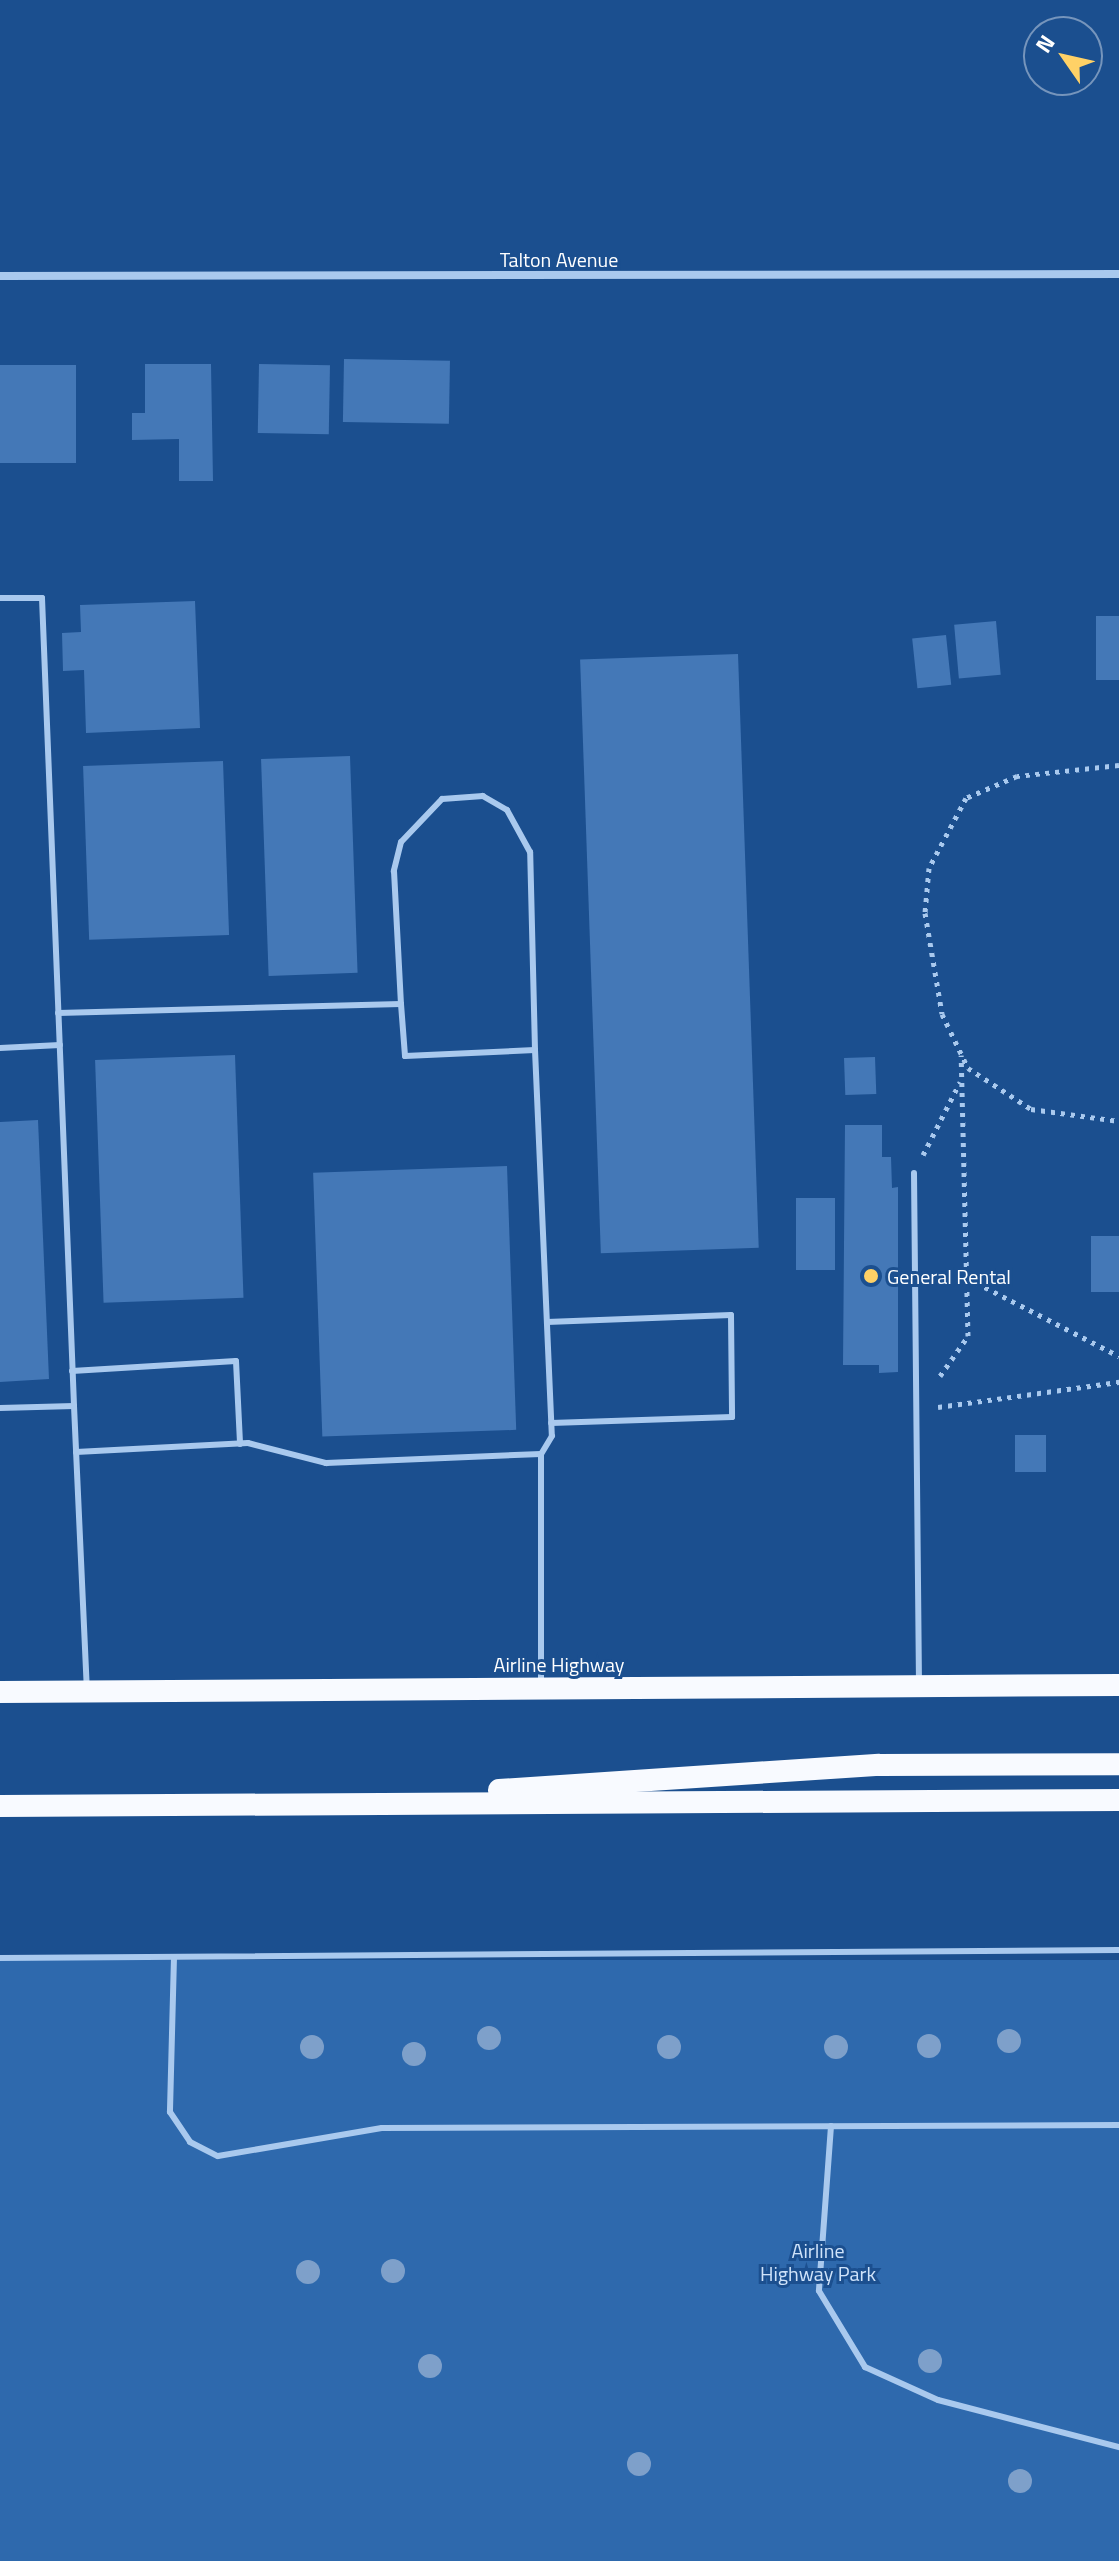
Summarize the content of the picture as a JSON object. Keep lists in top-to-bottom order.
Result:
{
  "streets": {
    "highway": ["Airline Highway"],
    "street": ["Talton Avenue"]
  },
  "parks": ["Airline Highway Park"],
  "places": ["General Rental"],
  "north": "top left"
}
